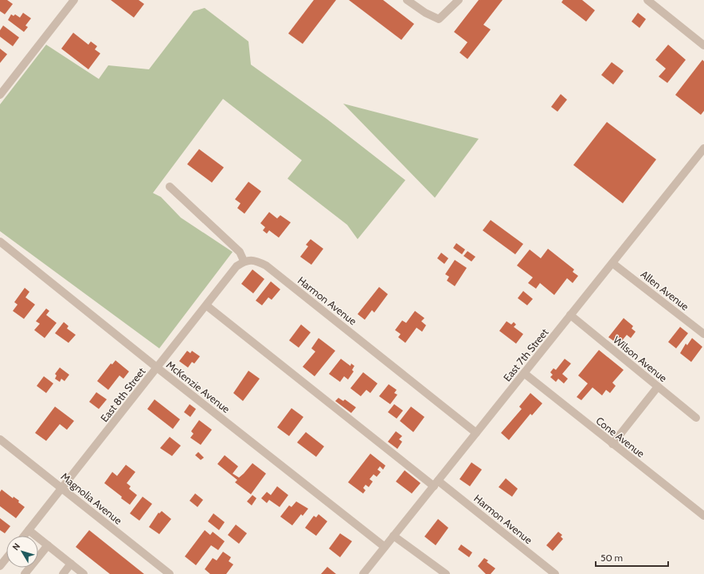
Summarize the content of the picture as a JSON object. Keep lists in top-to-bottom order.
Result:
{
  "streets": {
    "street": [
      "Allen Avenue",
      "Harmon Avenue",
      "East 7th Street",
      "Wilson Avenue",
      "McKenzie Avenue",
      "East 8th Street",
      "Cone Avenue",
      "Magnolia Avenue"
    ]
  },
  "crossings": [
    ["Allen Avenue", "East 7th Street"],
    ["Harmon Avenue", "East 7th Street"],
    ["Harmon Avenue", "East 8th Street"],
    ["East 7th Street", "Wilson Avenue"],
    ["East 7th Street", "McKenzie Avenue"],
    ["East 7th Street", "Cone Avenue"],
    ["McKenzie Avenue", "East 8th Street"],
    ["East 8th Street", "Magnolia Avenue"]
  ],
  "scale_bar": "50 m",
  "north": "top left"
}
